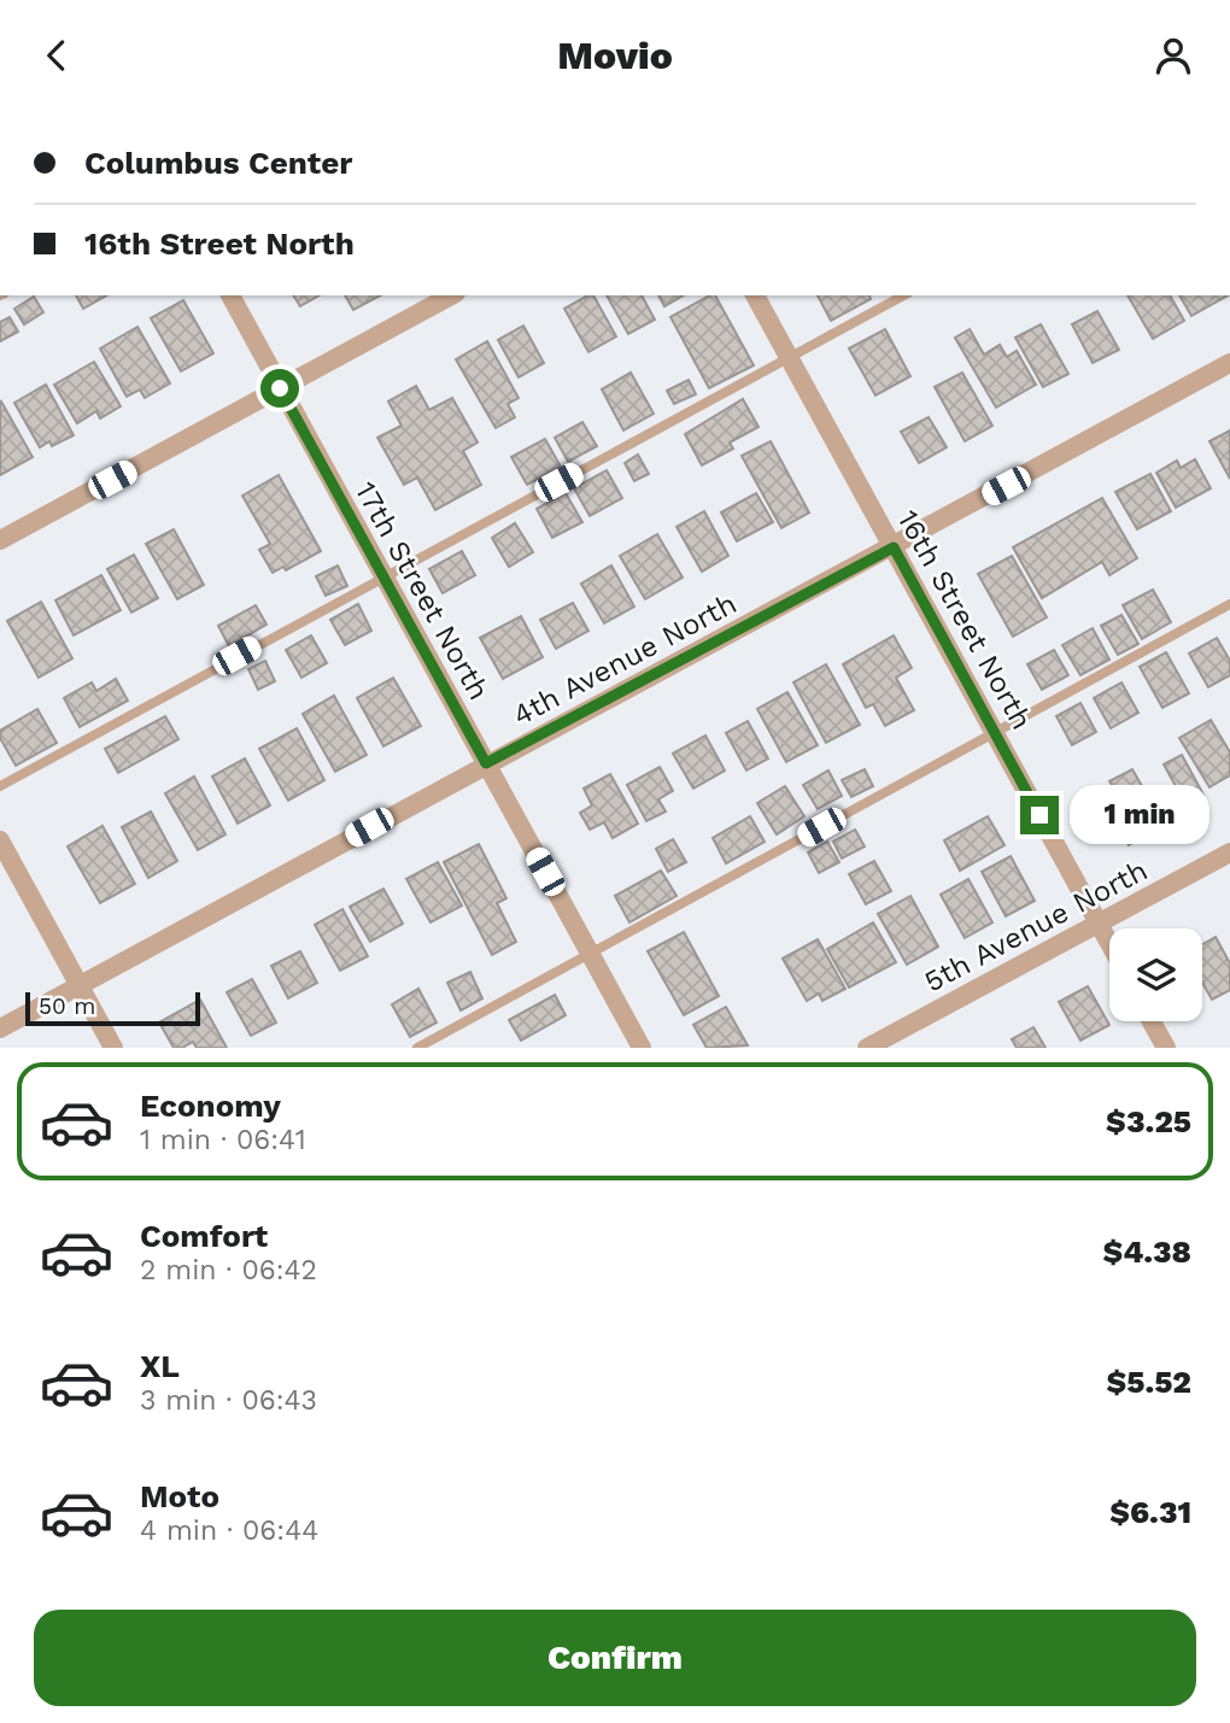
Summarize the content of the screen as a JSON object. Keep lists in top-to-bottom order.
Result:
{
  "streets": {
    "street": [
      "17th Street North",
      "16th Street North",
      "4th Avenue North",
      "5th Avenue North"
    ]
  },
  "crossings": [
    ["17th Street North", "4th Avenue North"],
    ["16th Street North", "4th Avenue North"],
    ["16th Street North", "5th Avenue North"]
  ],
  "scale_bar": "50 m",
  "page": {
    "header": "Movio",
    "banner": ["Columbus Center", "16th Street North"],
    "bubble": "1 min",
    "scale": "50 m",
    "list": [
      {
        "name": "Economy",
        "note": "1 min · 06:41",
        "value": "$3.25"
      },
      {
        "name": "Comfort",
        "note": "2 min · 06:42",
        "value": "$4.38"
      },
      {
        "name": "XL",
        "note": "3 min · 06:43",
        "value": "$5.52"
      },
      {
        "name": "Moto",
        "note": "4 min · 06:44",
        "value": "$6.31"
      }
    ],
    "buttons": "Confirm"
  }
}
